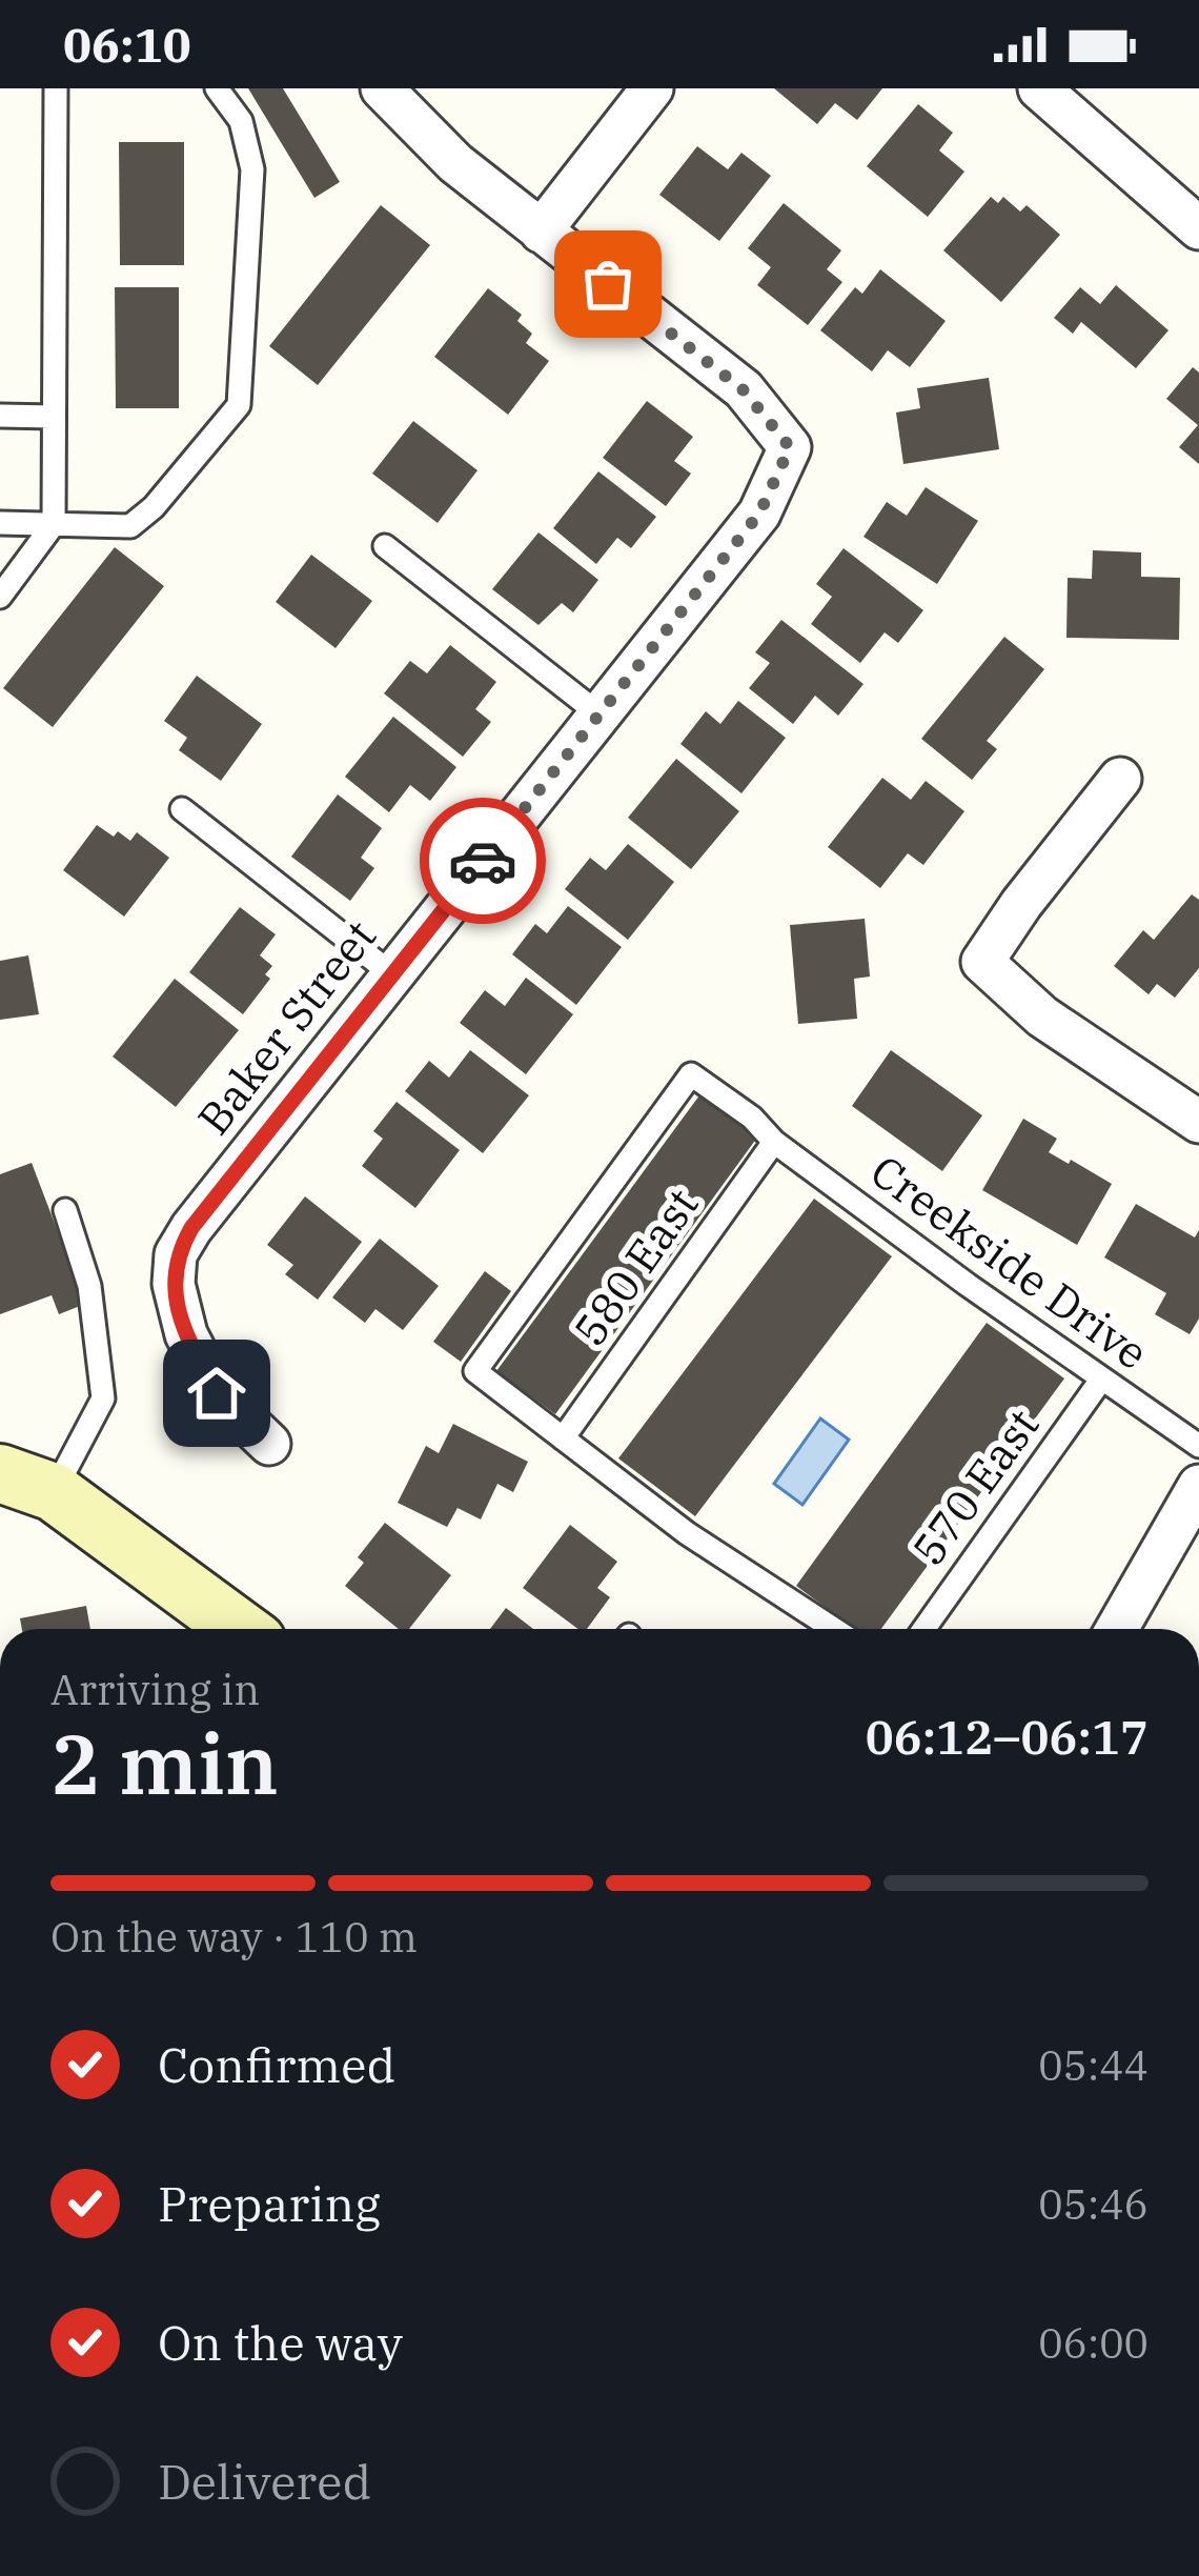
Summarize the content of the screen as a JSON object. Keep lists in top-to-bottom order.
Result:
{
  "streets": {
    "street": ["Baker Street"],
    "lane": ["Creekside Drive", "580 East", "570 East"]
  },
  "crossings": [
    ["Creekside Drive", "580 East"],
    ["Creekside Drive", "570 East"]
  ],
  "page": {
    "status": "06:10",
    "heading": ["2 min", "Arriving in", "06:12–06:17"],
    "bar": "On the way · 110 m",
    "list": [
      ["Confirmed", "05:44"],
      ["Preparing", "05:46"],
      ["On the way", "06:00"],
      "Delivered"
    ]
  }
}
